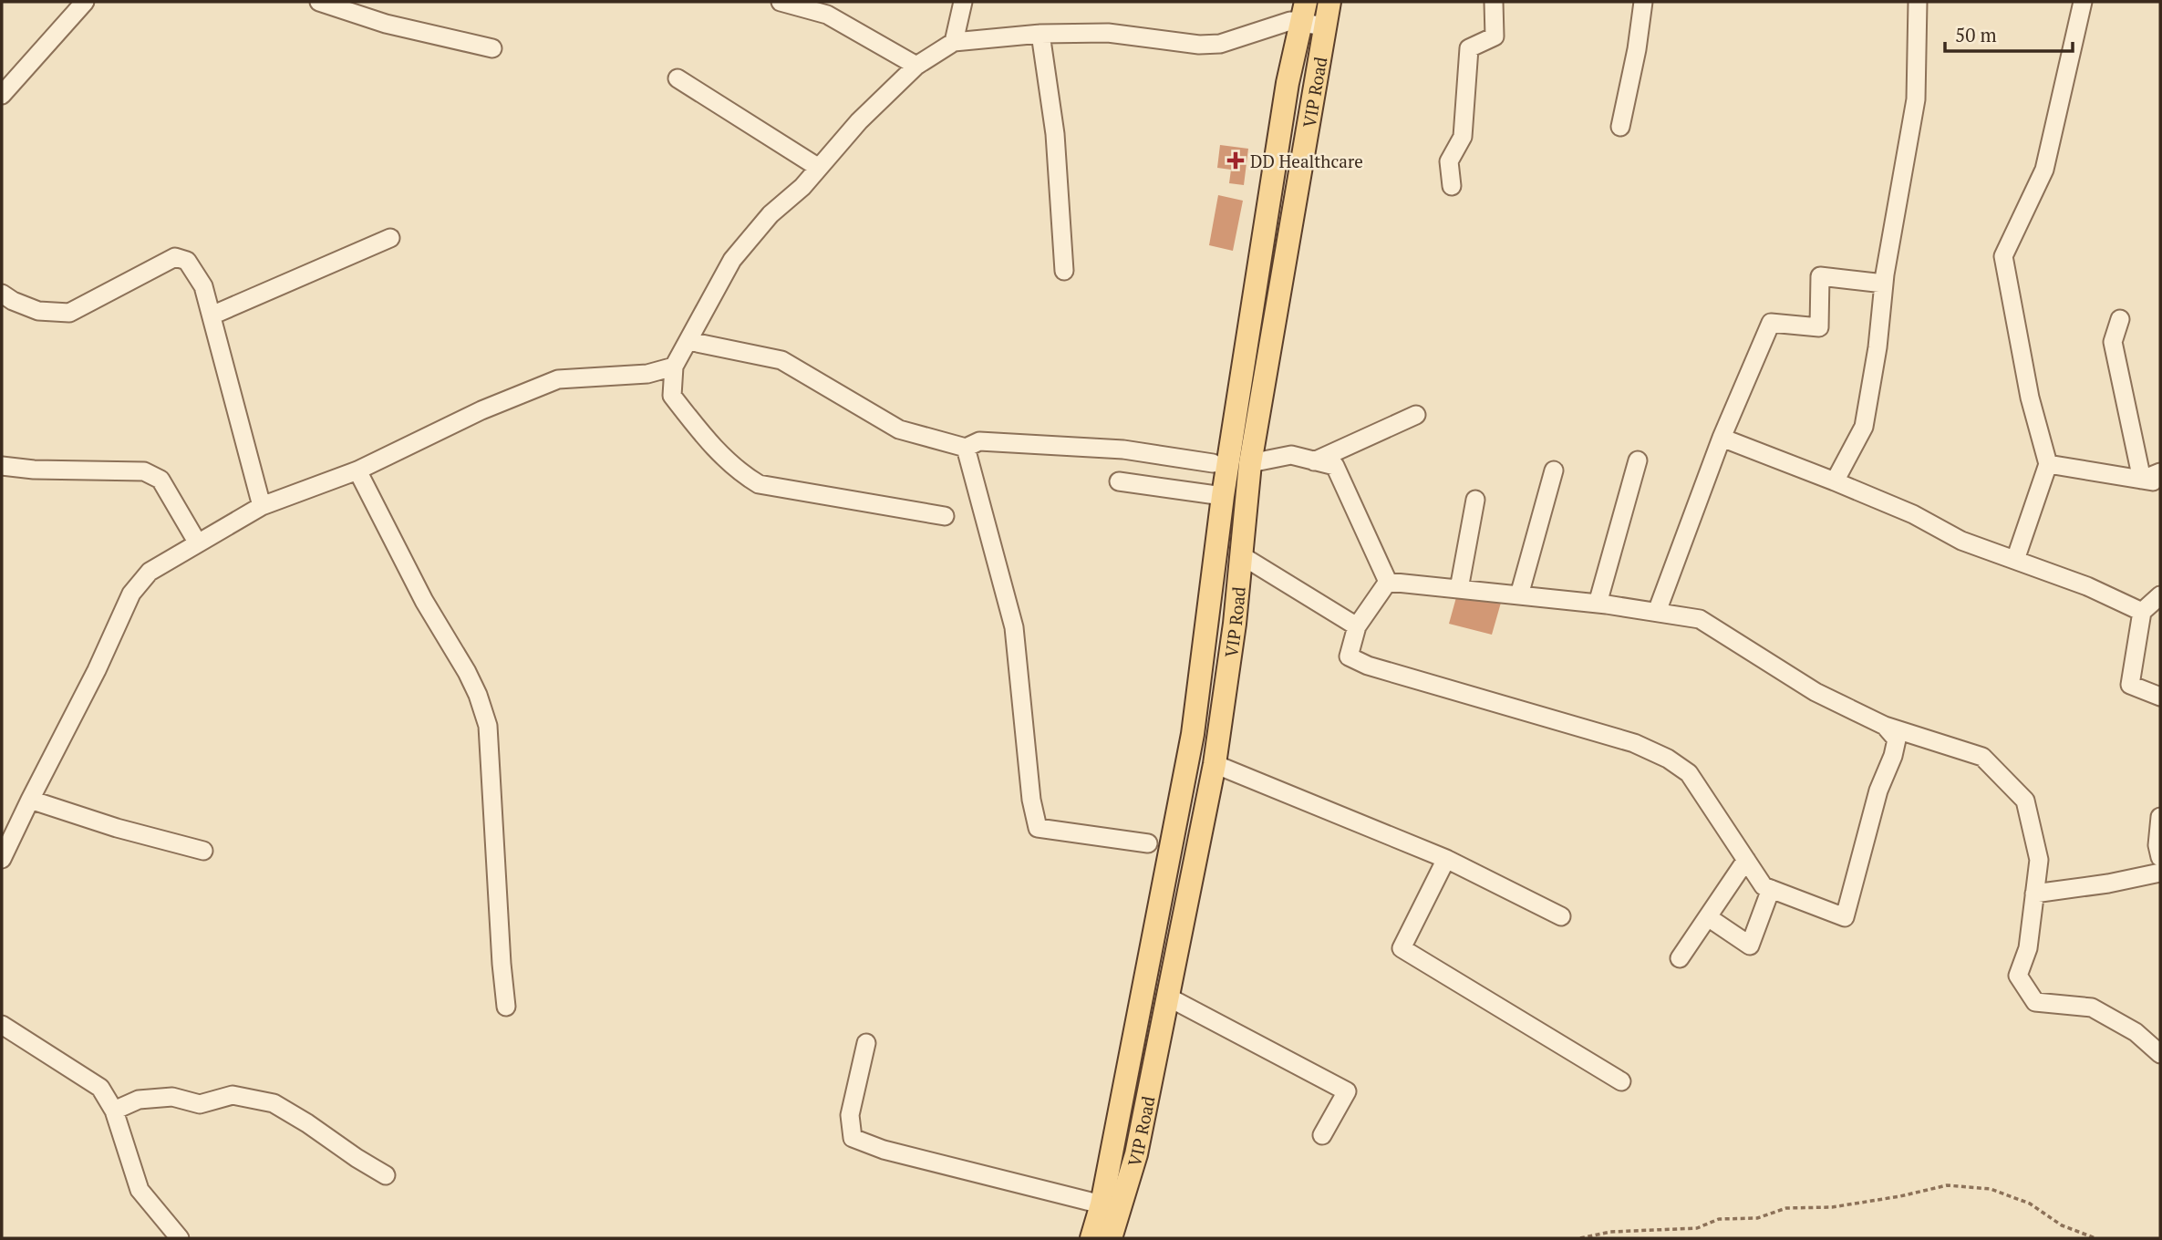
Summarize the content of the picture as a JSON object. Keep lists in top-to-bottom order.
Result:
{
  "streets": {
    "main road": ["VIP Road"]
  },
  "places": {
    "health": ["DD Healthcare"]
  },
  "scale_bar": "50 m"
}
